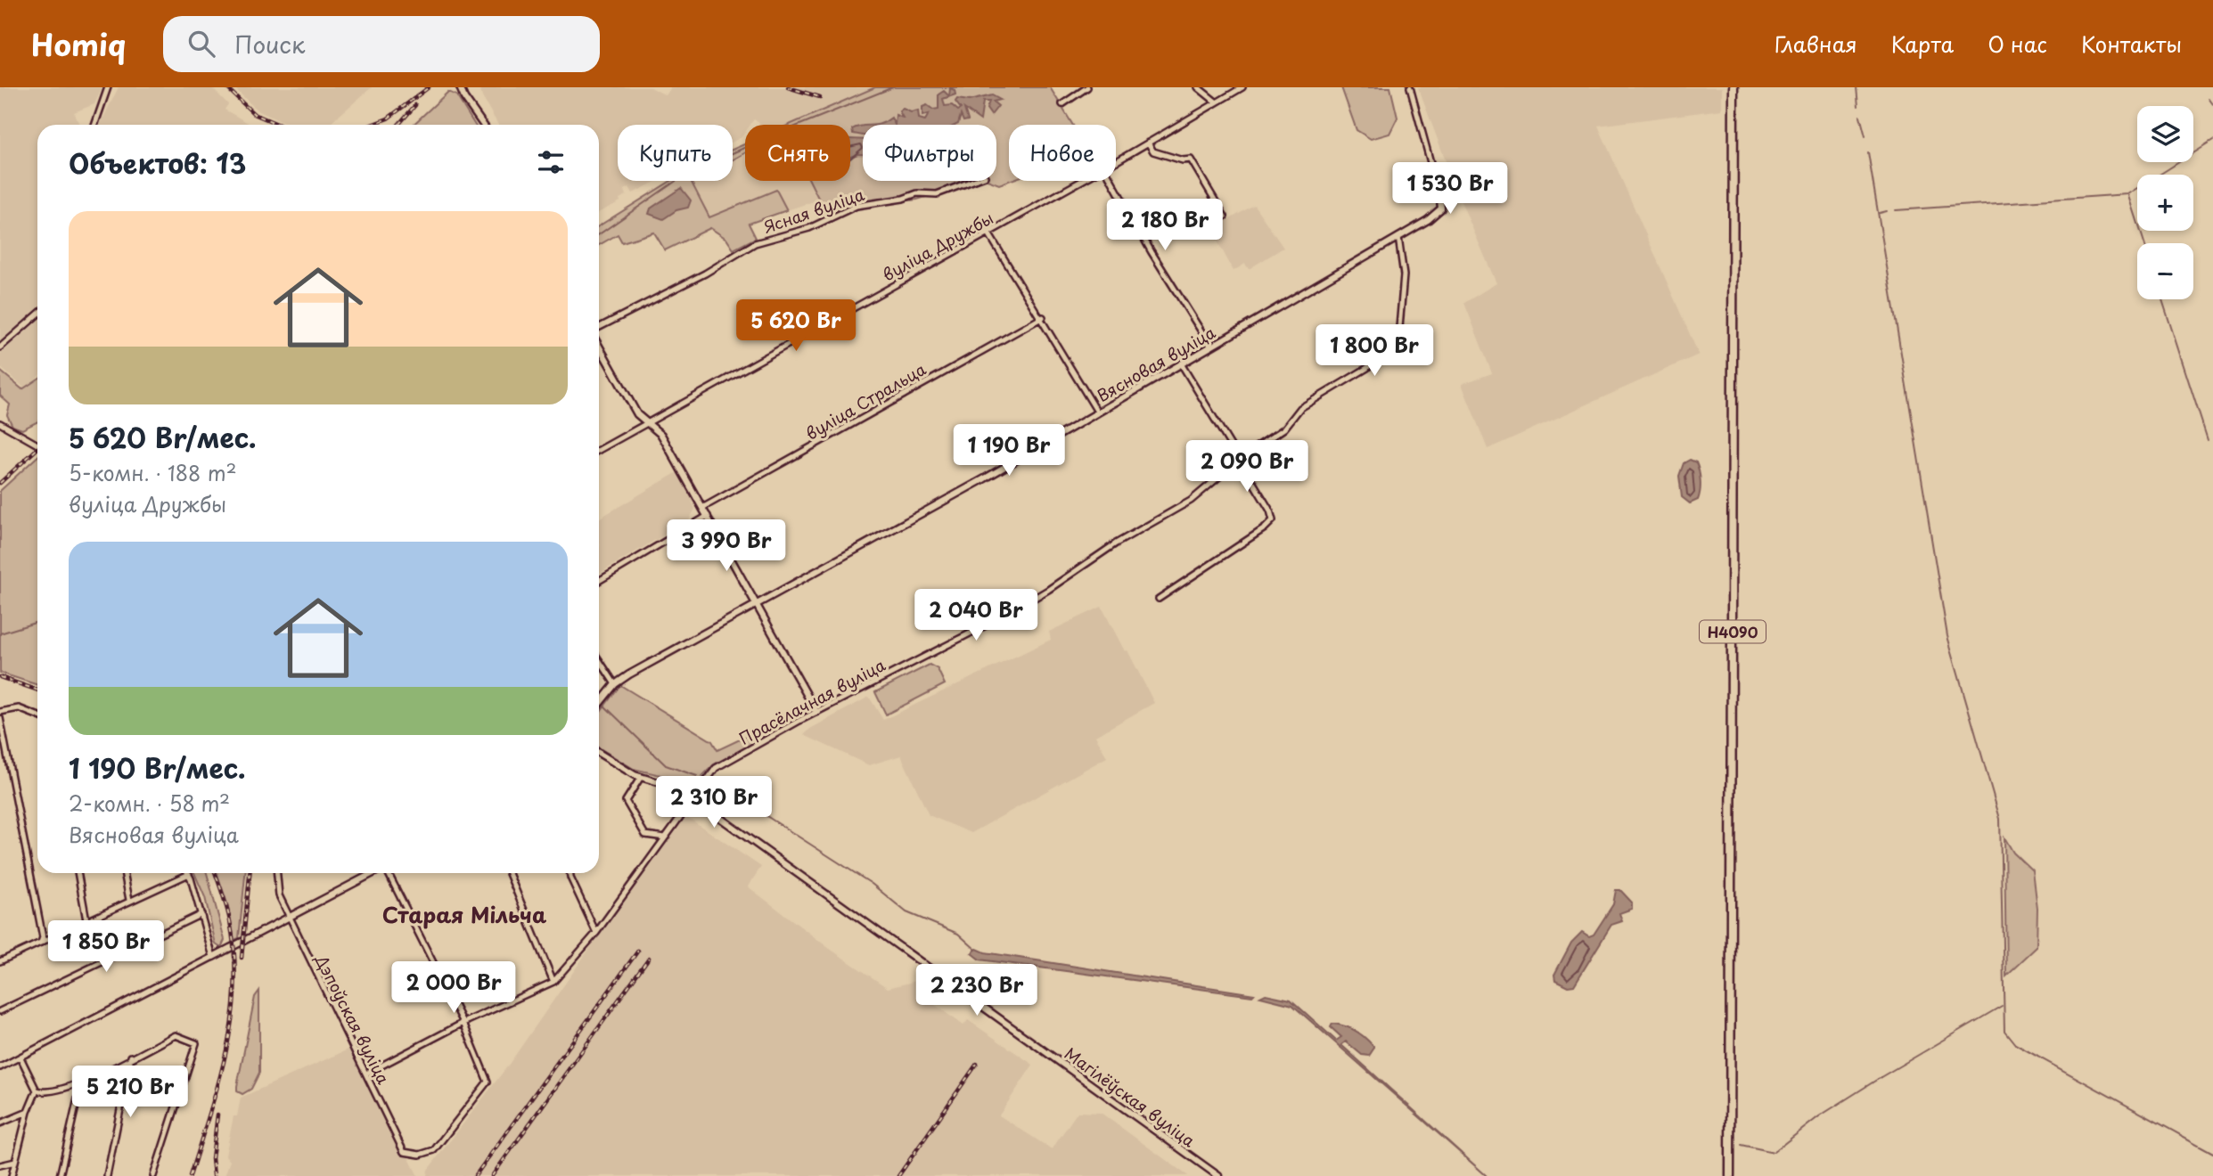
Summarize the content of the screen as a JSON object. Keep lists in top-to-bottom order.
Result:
{
  "streets": {
    "main road": ["Н4090"],
    "street": [
      "Ясная вуліца",
      "вуліца Дружбы",
      "Вясновая вуліца",
      "вуліца Стральца",
      "Прасёлачная вуліца",
      "Дэпоўская вуліца",
      "Магілёўская вуліца"
    ]
  },
  "crossings": [
    ["Вясновая вуліца", "Прасёлачная вуліца"],
    ["Прасёлачная вуліца", "Магілёўская вуліца"]
  ],
  "districts": ["Старая Мільча"],
  "page": {
    "header": "Homiq",
    "search": "Поиск",
    "nav": [
      "Главная",
      "Карта",
      "О нас",
      "Контакты"
    ],
    "map_buttons": ["+", "−"],
    "chip": [
      "Купить",
      "Снять",
      "Фильтры",
      "Новое"
    ],
    "heading": "Объектов: 13",
    "price": [
      "1 530 Br",
      "2 180 Br",
      "5 620 Br",
      "1 800 Br",
      "1 190 Br",
      "2 090 Br",
      "3 990 Br",
      "2 040 Br",
      "2 310 Br",
      "1 850 Br",
      "2 000 Br",
      "2 230 Br",
      "5 210 Br"
    ],
    "list": [
      {
        "name": "5 620 Br/мес.",
        "note": "5-комн. · 188 m² · вуліца Дружбы"
      },
      {
        "name": "1 190 Br/мес.",
        "note": "2-комн. · 58 m² · Вясновая вуліца"
      }
    ]
  }
}
